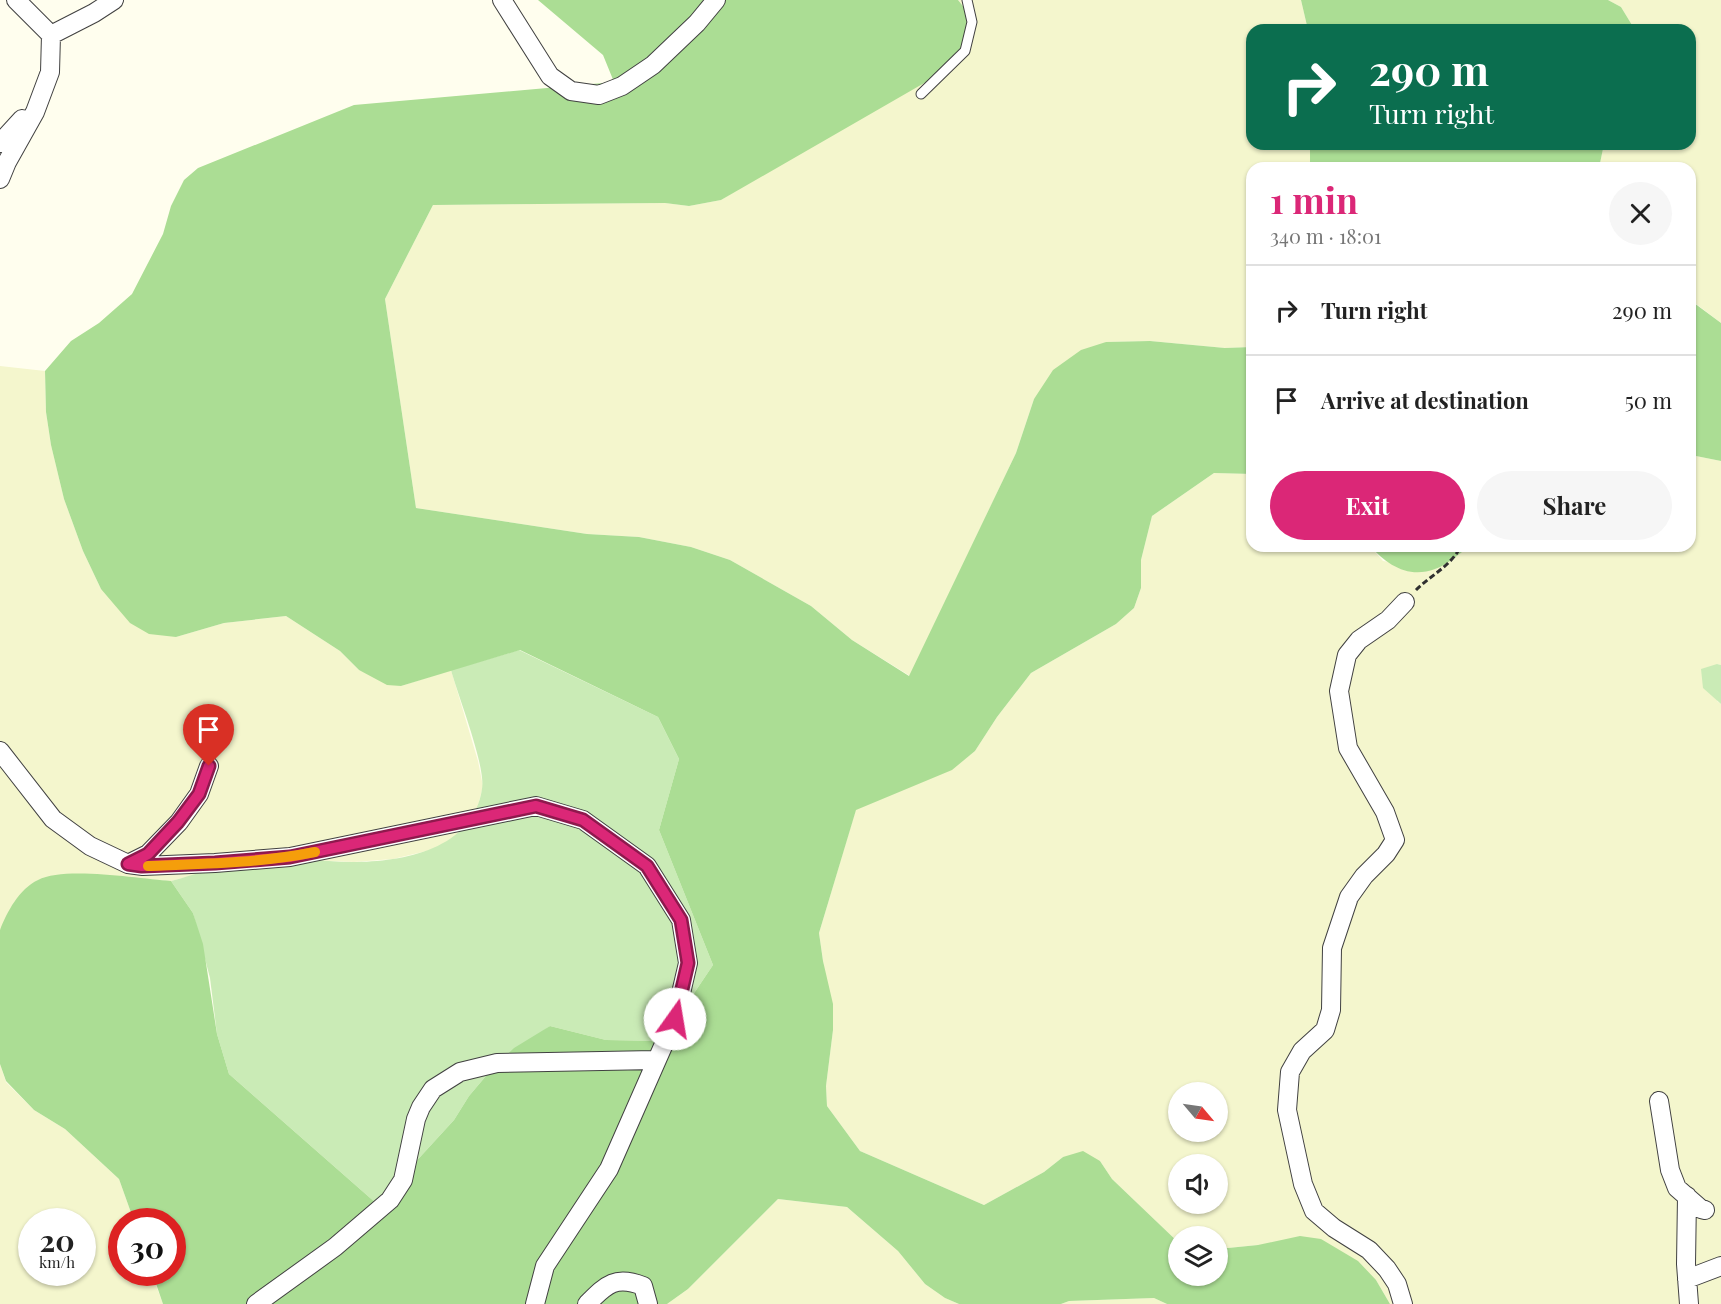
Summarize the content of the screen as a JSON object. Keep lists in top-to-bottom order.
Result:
{
  "north": "bottom right",
  "page": {
    "turn": ["290 m", "Turn right"],
    "heading": ["1 min", "340 m · 18:01"],
    "list": [
      {
        "name": "Turn right",
        "value": "290 m"
      },
      {
        "name": "Arrive at destination",
        "value": "50 m"
      }
    ],
    "buttons": ["Exit", "Share"],
    "speed": "20 km/h",
    "limit": "30"
  }
}
